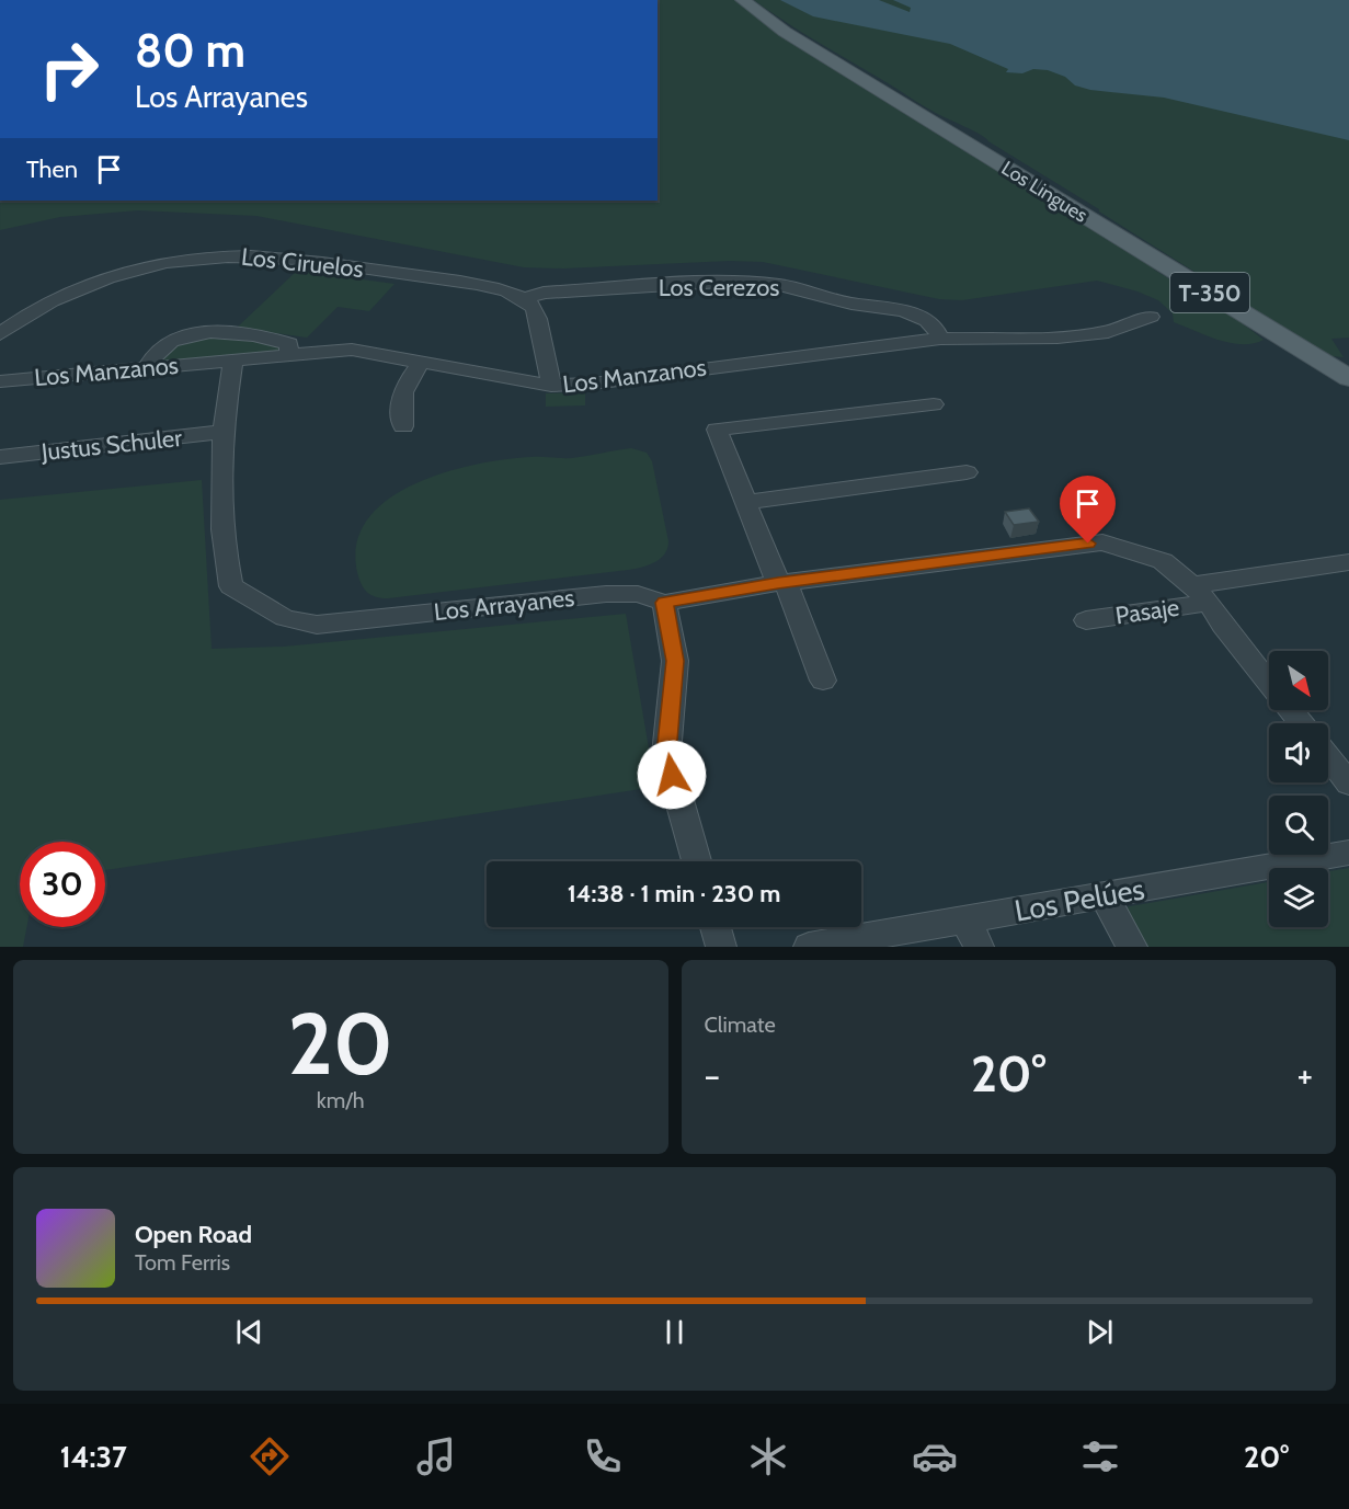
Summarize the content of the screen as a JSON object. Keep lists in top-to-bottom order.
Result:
{
  "streets": {
    "main road": ["Los Lingues", "T-350"],
    "street": [
      "Los Ciruelos",
      "Los Cerezos",
      "Los Manzanos",
      "Justus Schuler",
      "Los Arrayanes",
      "Pasaje",
      "Los Pelúes"
    ]
  },
  "crossings": [
    ["Los Ciruelos", "Los Cerezos"],
    ["Los Cerezos", "Los Manzanos"],
    ["Justus Schuler", "Los Arrayanes"],
    ["Los Arrayanes", "Pasaje"]
  ],
  "north": "bottom right",
  "page": {
    "turn": ["80 m", "Los Arrayanes"],
    "then": "Then",
    "limit": "30",
    "trip": "14:38 · 1 min · 230 m",
    "tile": [
      ["20", "km/h"],
      "Climate"
    ],
    "heat": ["−", "20°", "+"],
    "song": ["Open Road", "Tom Ferris"],
    "tabs": ["14:37", "20°"]
  }
}
